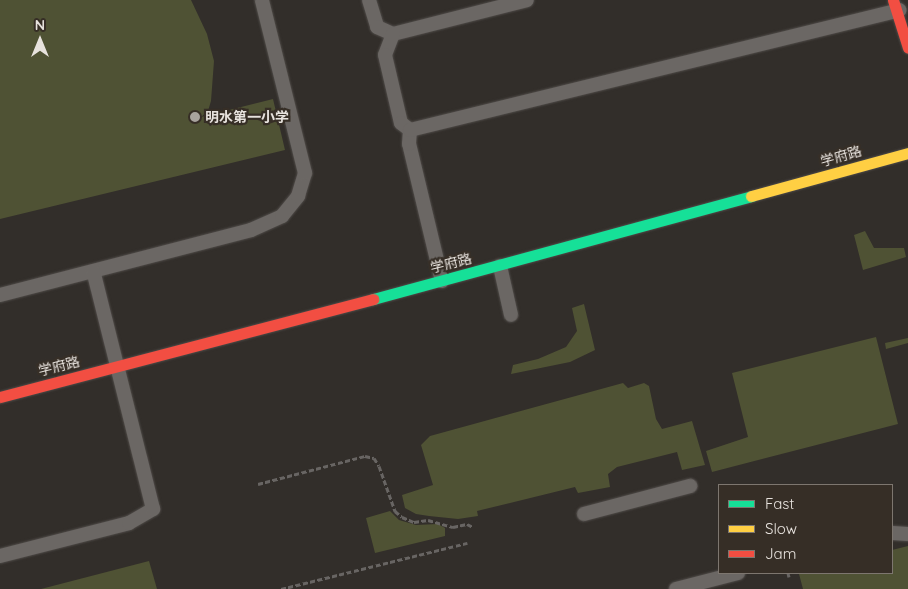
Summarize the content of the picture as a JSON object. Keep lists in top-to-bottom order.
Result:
{
  "streets": {
    "street": ["学府路"]
  },
  "places": ["明水第一小学"],
  "legend": ["Fast", "Slow", "Jam"],
  "north": "top"
}
